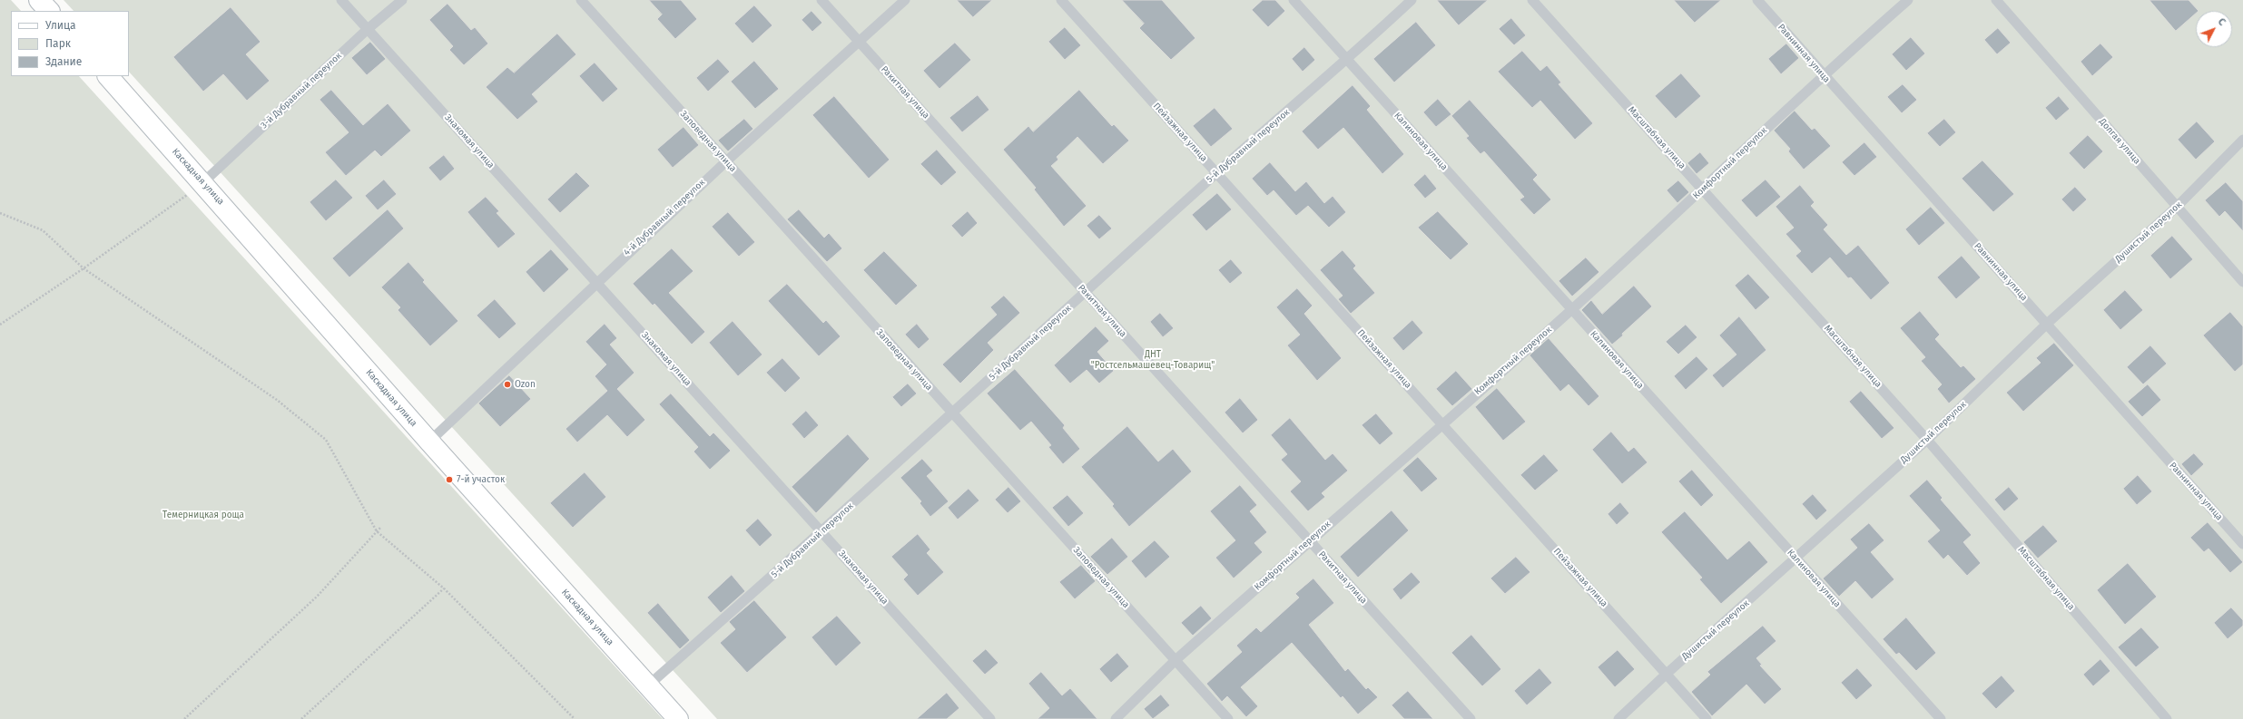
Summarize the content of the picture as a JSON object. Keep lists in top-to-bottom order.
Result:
{
  "streets": {
    "street": ["Каскадная улица"],
    "lane": [
      "Равнинная улица",
      "3-й Дубравный переулок",
      "Ракитная улица",
      "Пейзажная улица",
      "Масштабная улица",
      "Знакомая улица",
      "Заповедная улица",
      "Калиновая улица",
      "Долгая улица",
      "5-й Дубравный переулок",
      "Комфортный переулок",
      "4-й Дубравный переулок",
      "Душистый переулок"
    ]
  },
  "crossings": [
    ["Равнинная улица", "Комфортный переулок"],
    ["Равнинная улица", "Душистый переулок"],
    ["3-й Дубравный переулок", "Знакомая улица"],
    ["3-й Дубравный переулок", "Каскадная улица"],
    ["Ракитная улица", "5-й Дубравный переулок"],
    ["Ракитная улица", "Комфортный переулок"],
    ["Ракитная улица", "4-й Дубравный переулок"],
    ["Пейзажная улица", "5-й Дубравный переулок"],
    ["Пейзажная улица", "Комфортный переулок"],
    ["Пейзажная улица", "Душистый переулок"],
    ["Масштабная улица", "Комфортный переулок"],
    ["Масштабная улица", "Душистый переулок"],
    ["Знакомая улица", "5-й Дубравный переулок"],
    ["Знакомая улица", "4-й Дубравный переулок"],
    ["Заповедная улица", "5-й Дубравный переулок"],
    ["Заповедная улица", "Комфортный переулок"],
    ["Заповедная улица", "4-й Дубравный переулок"],
    ["Калиновая улица", "5-й Дубравный переулок"],
    ["Калиновая улица", "Комфортный переулок"],
    ["Калиновая улица", "Душистый переулок"],
    ["Долгая улица", "Душистый переулок"],
    ["5-й Дубравный переулок", "Каскадная улица"],
    ["Каскадная улица", "4-й Дубравный переулок"]
  ],
  "parks": ["ДНТ \"Ростсельмашевец-Товарищ\"", "Темерницкая роща"],
  "places": ["Ozon", "7-й участок"],
  "legend": ["Улица", "Парк", "Здание"],
  "north": "top right"
}
